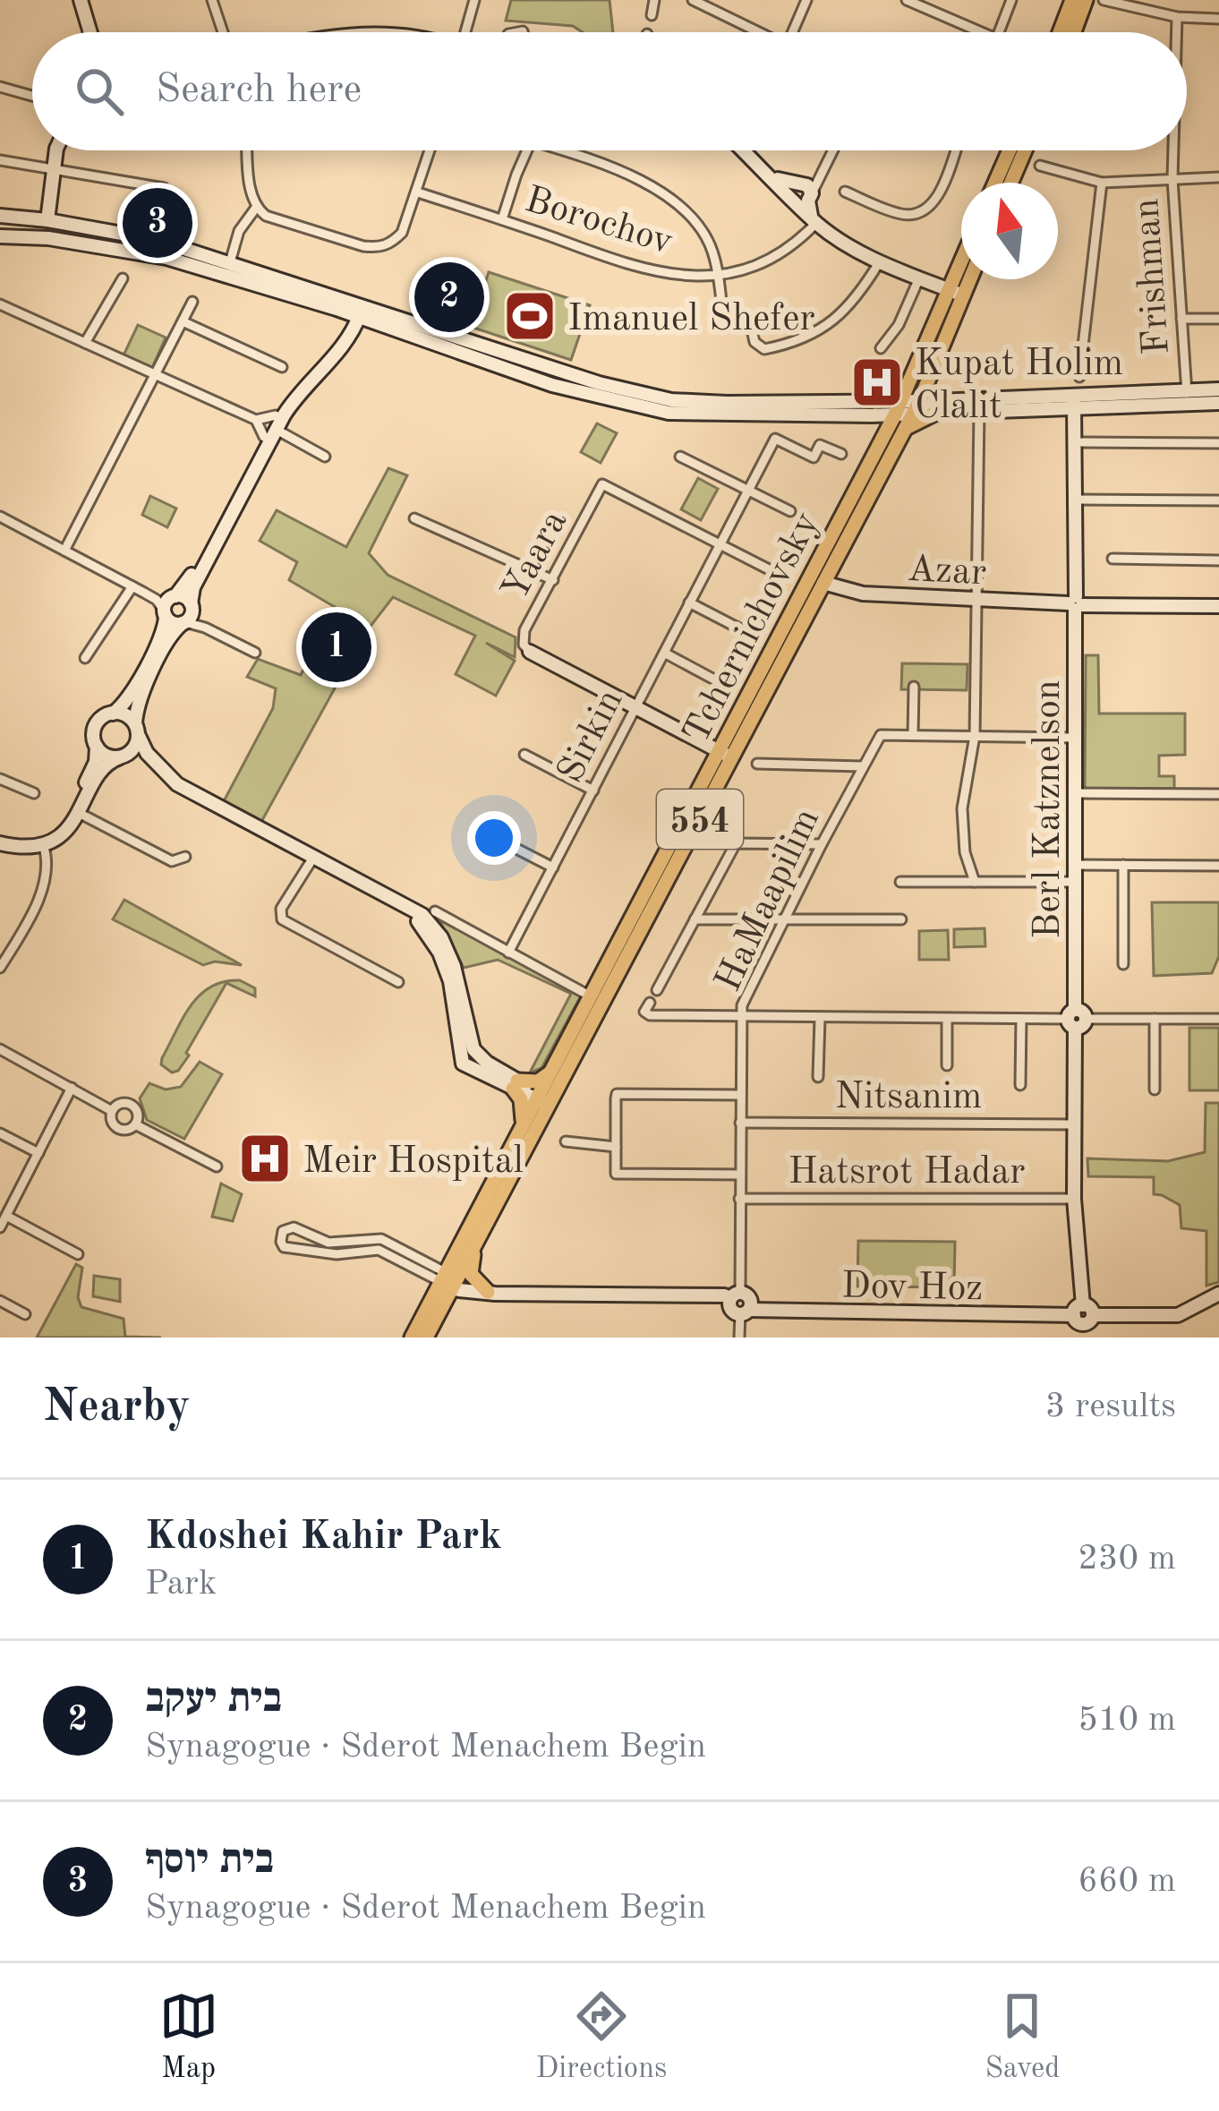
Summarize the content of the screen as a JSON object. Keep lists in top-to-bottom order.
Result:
{
  "streets": {
    "main road": ["Tchernichovsky", "554"],
    "street": [
      "Borochov",
      "Frishman",
      "Yaara",
      "Azar",
      "Sirkin",
      "Berl Katznelson",
      "HaMaapilim",
      "Nitsanim",
      "Hatsrot Hadar",
      "Dov Hoz"
    ]
  },
  "crossings": [
    ["Yaara", "Sirkin"],
    ["Azar", "Tchernichovsky"],
    ["Azar", "Berl Katznelson"],
    ["Berl Katznelson", "Nitsanim"],
    ["Berl Katznelson", "Hatsrot Hadar"],
    ["Berl Katznelson", "Dov Hoz"],
    ["HaMaapilim", "Nitsanim"],
    ["HaMaapilim", "Hatsrot Hadar"]
  ],
  "places": {
    "sports": ["Imanuel Shefer"],
    "hospital": ["Kupat Holim Clalit", "Meir Hospital"]
  },
  "north": "top",
  "page": {
    "search": "Search here",
    "pins": ["3", "2", "1"],
    "heading": ["Nearby", "3 results"],
    "list": [
      {
        "mark": "1",
        "name": "Kdoshei Kahir Park",
        "note": "Park",
        "value": "230 m"
      },
      {
        "mark": "2",
        "name": "בית יעקב",
        "note": "Synagogue · Sderot Menachem Begin",
        "value": "510 m"
      },
      {
        "mark": "3",
        "name": "בית יוסף",
        "note": "Synagogue · Sderot Menachem Begin",
        "value": "660 m"
      }
    ],
    "nav": ["Map", "Directions", "Saved"]
  }
}
